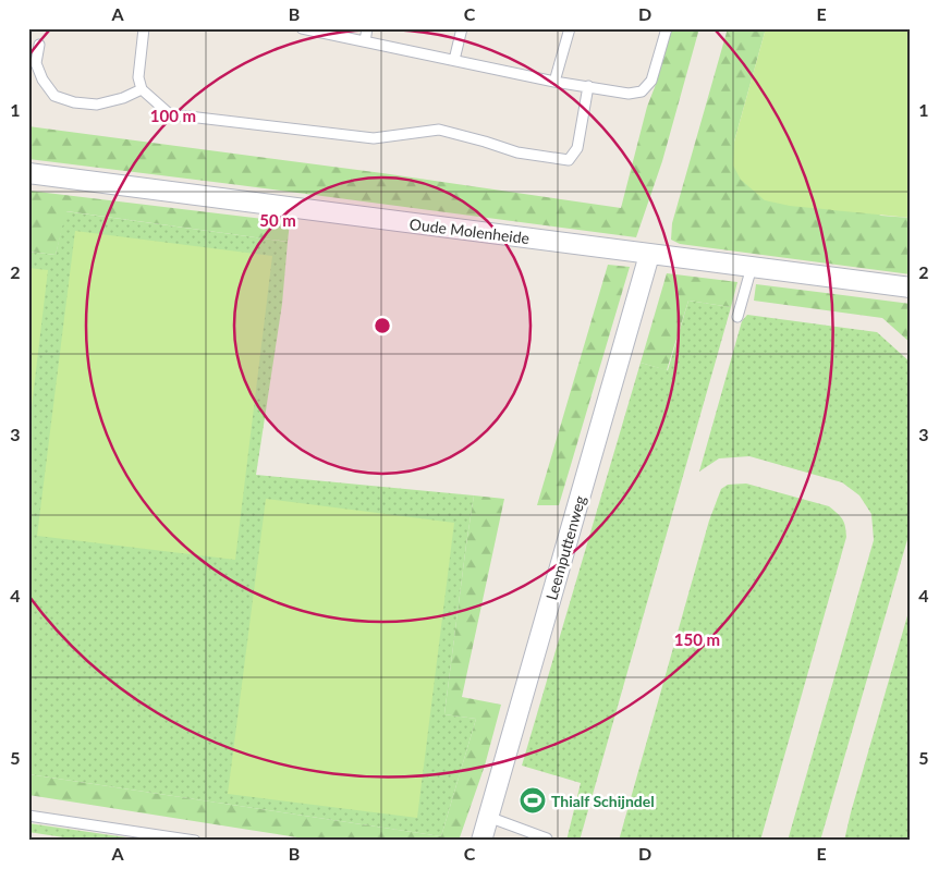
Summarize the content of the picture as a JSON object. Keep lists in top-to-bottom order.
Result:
{
  "streets": {
    "street": ["Oude Molenheide", "Leemputtenweg"]
  },
  "crossings": [
    ["Oude Molenheide", "Leemputtenweg"]
  ],
  "places": {
    "sports": ["Thialf Schijndel"]
  },
  "grid": {
    "columns": [
      "A",
      "B",
      "C",
      "D",
      "E"
    ],
    "rows": [
      "1",
      "2",
      "3",
      "4",
      "5"
    ]
  },
  "rings": ["100 m", "50 m", "150 m"]
}
